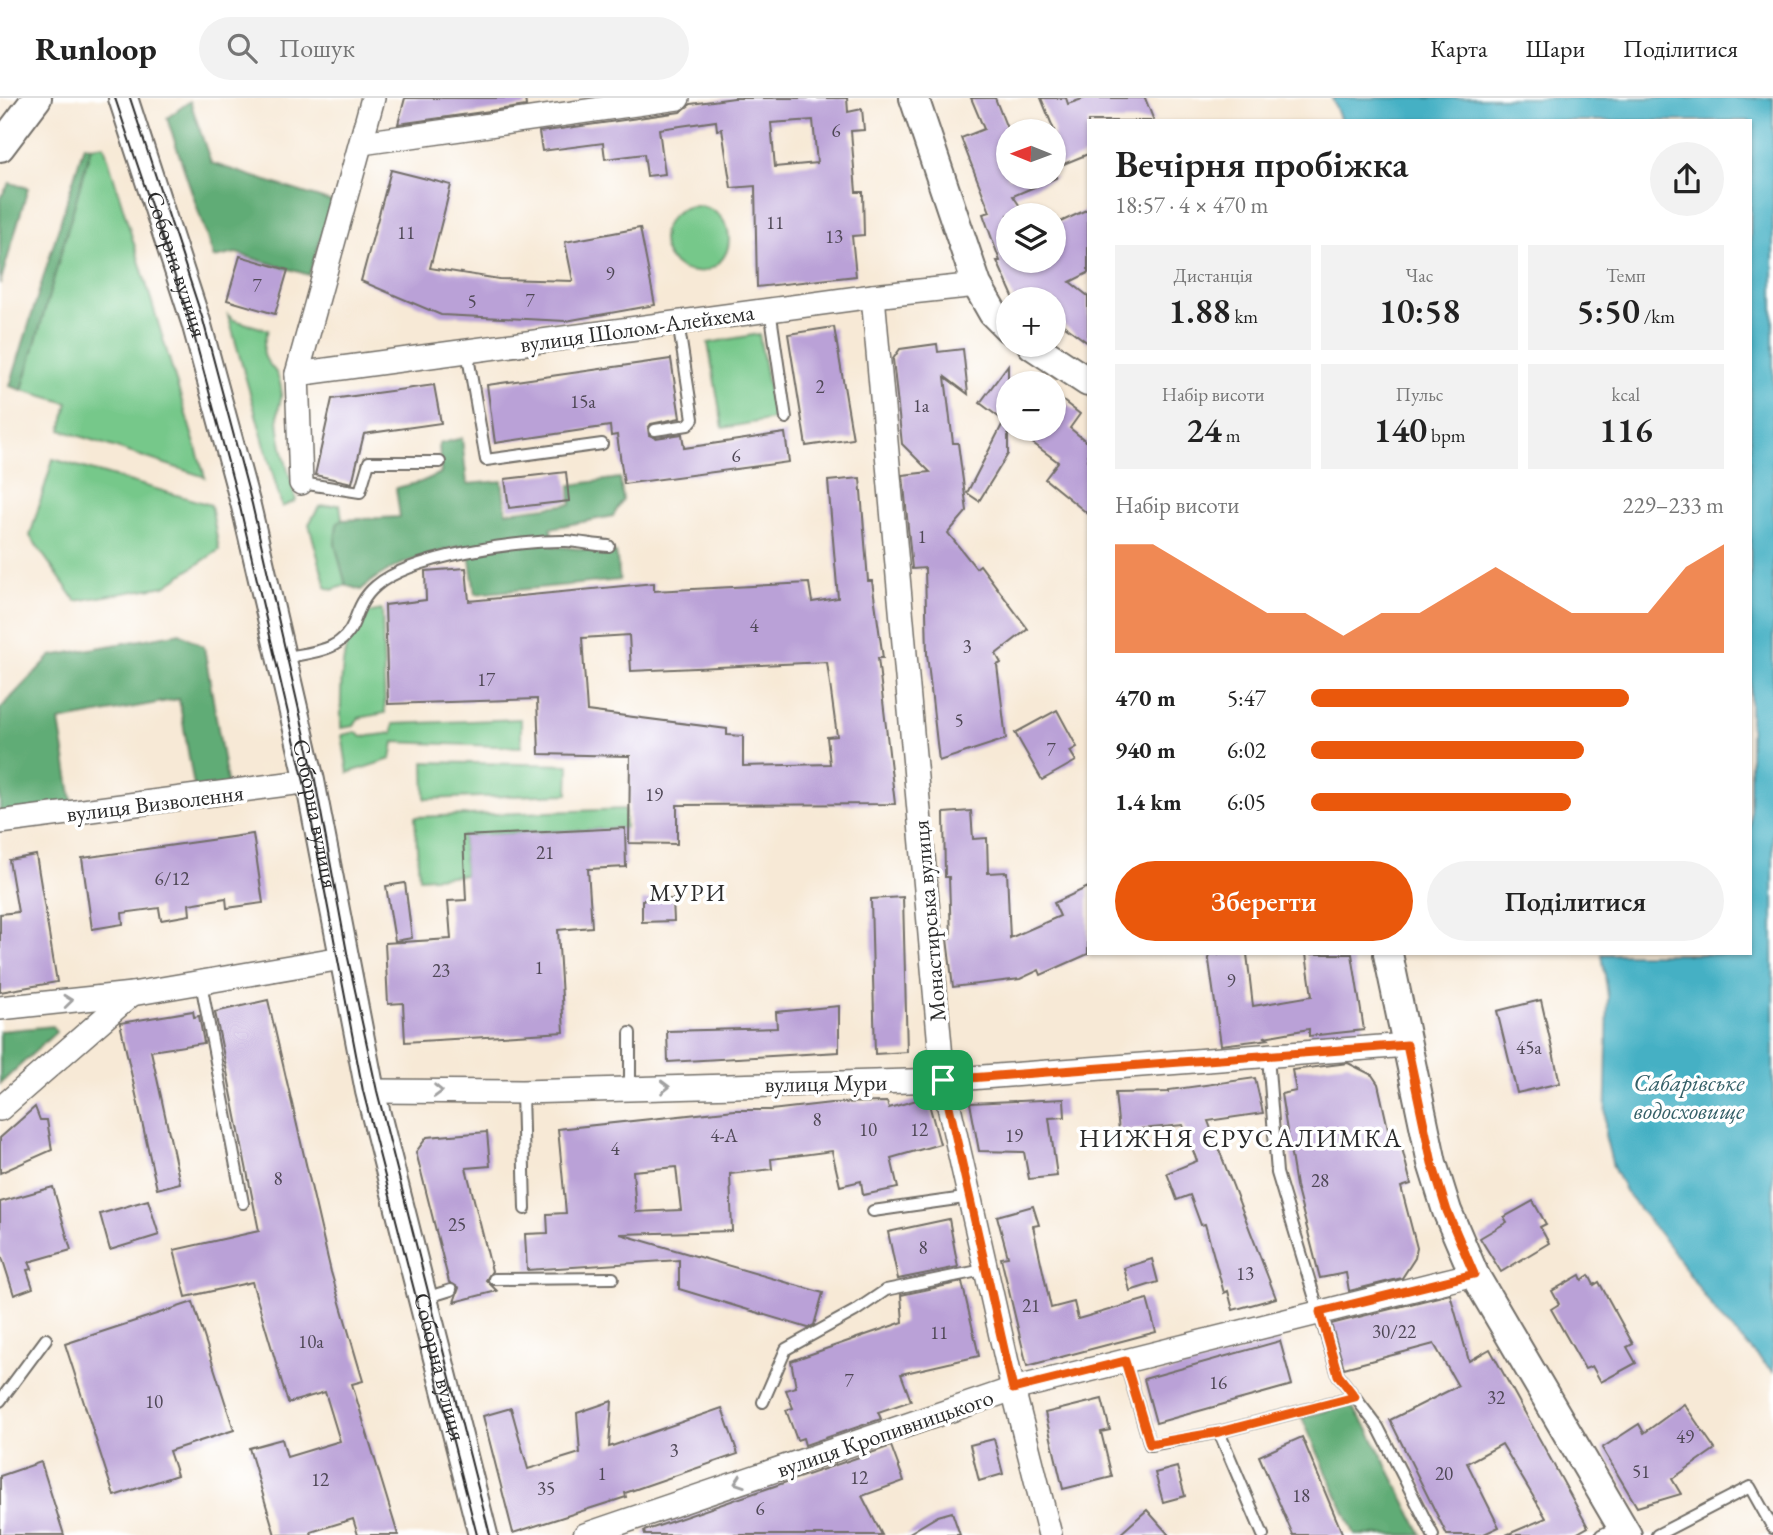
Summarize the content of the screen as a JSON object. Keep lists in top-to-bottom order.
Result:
{
  "streets": {
    "street": [
      "Соборна вулиця",
      "вулиця Шолом-Алейхема",
      "вулиця Визволення",
      "Монастирська вулиця",
      "вулиця Мури",
      "вулиця Кропивницького"
    ]
  },
  "crossings": [
    ["Соборна вулиця", "вулиця Визволення"],
    ["Соборна вулиця", "вулиця Мури"],
    ["вулиця Шолом-Алейхема", "Монастирська вулиця"],
    ["Монастирська вулиця", "вулиця Мури"],
    ["Монастирська вулиця", "вулиця Кропивницького"]
  ],
  "one_way": ["вулиця Мури", "вулиця Кропивницького"],
  "districts": ["МУРИ", "НИЖНЯ ЄРУСАЛИМКА"],
  "water": ["Сабарівське водосховище"],
  "house_numbers": [
    "6",
    "11",
    "11",
    "13",
    "9",
    "7",
    "7",
    "5",
    "2",
    "15а",
    "1а",
    "6",
    "1",
    "4",
    "3",
    "17",
    "5",
    "7",
    "19",
    "21",
    "6/12",
    "1",
    "23",
    "9",
    "45а",
    "8",
    "10",
    "12",
    "4-А",
    "19",
    "4",
    "8",
    "28",
    "25",
    "8",
    "13",
    "21",
    "30/22",
    "11",
    "10а",
    "7",
    "16",
    "32",
    "10",
    "49",
    "3",
    "51",
    "1",
    "20",
    "12",
    "12",
    "35",
    "18",
    "6"
  ],
  "north": "left",
  "page": {
    "header": "Runloop",
    "search": "Пошук",
    "nav": ["Карта", "Шари", "Поділитися"],
    "map_buttons": ["+", "−"],
    "heading": ["Вечірня пробіжка", "18:57 · 4 × 470 m"],
    "stats": [
      ["Дистанція", "1.88 km"],
      ["Час", "10:58"],
      ["Темп", "5:50 /km"],
      ["Набір висоти", "24 m"],
      ["Пульс", "140 bpm"],
      ["kcal", "116"]
    ],
    "chart": ["Набір висоти", "229–233 m"],
    "list": [
      {
        "name": "470 m",
        "note": "5:47"
      },
      {
        "name": "940 m",
        "note": "6:02"
      },
      {
        "name": "1.4 km",
        "note": "6:05"
      }
    ],
    "buttons": ["Зберегти", "Поділитися"]
  }
}
